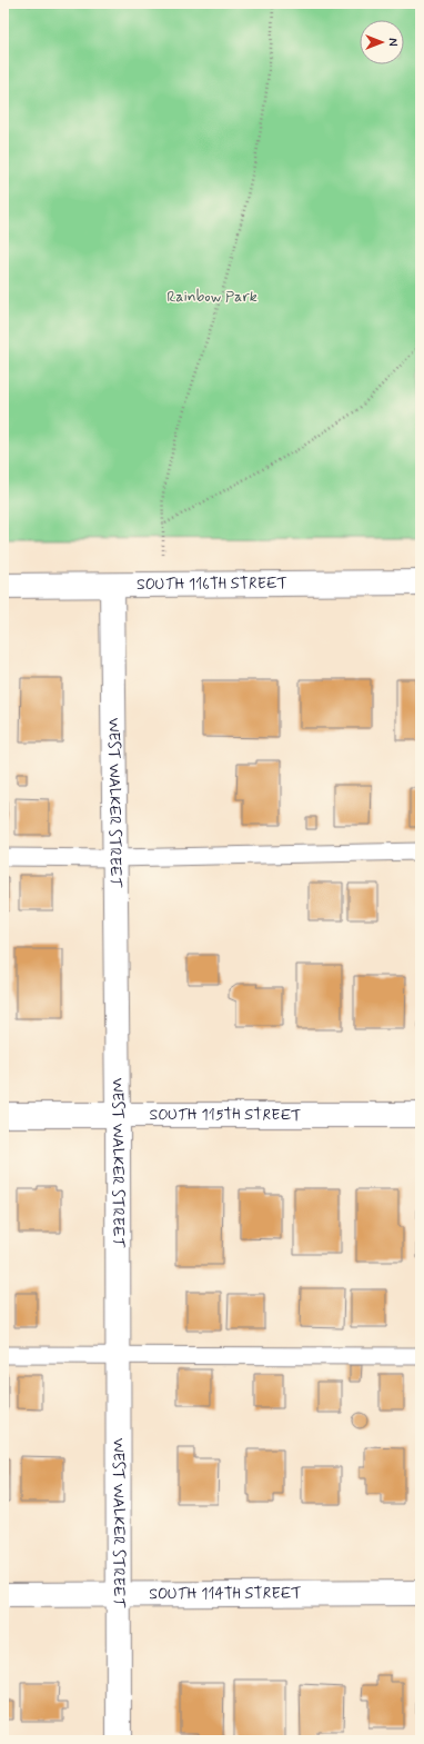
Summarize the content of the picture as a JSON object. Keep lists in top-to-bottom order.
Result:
{
  "streets": {
    "street": [
      "SOUTH 116TH STREET",
      "WEST WALKER STREET",
      "SOUTH 115TH STREET",
      "SOUTH 114TH STREET"
    ]
  },
  "crossings": [
    ["SOUTH 116TH STREET", "WEST WALKER STREET"],
    ["WEST WALKER STREET", "SOUTH 115TH STREET"],
    ["WEST WALKER STREET", "SOUTH 114TH STREET"]
  ],
  "parks": ["Rainbow Park"],
  "north": "right"
}
